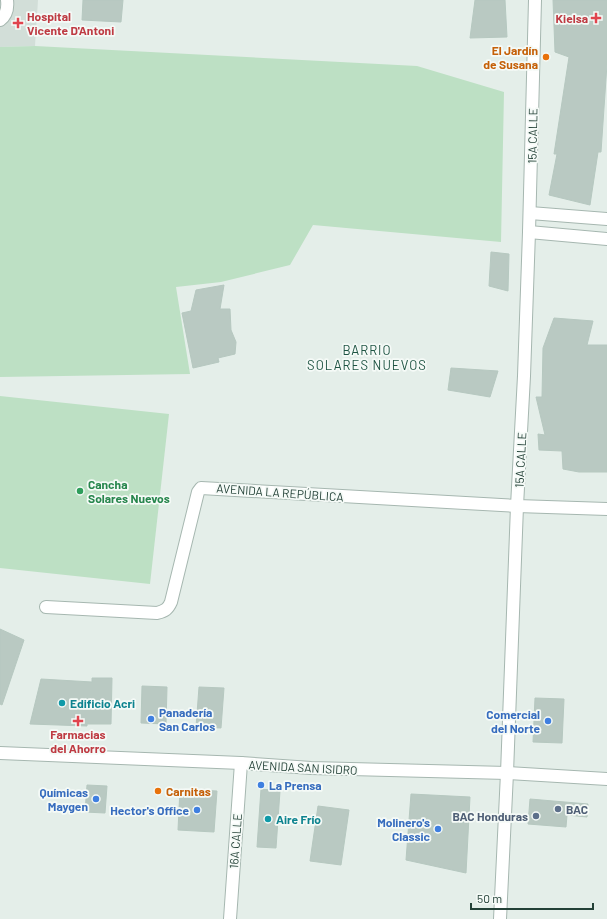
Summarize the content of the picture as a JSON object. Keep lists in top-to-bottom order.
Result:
{
  "streets": {
    "street": [
      "15A CALLE",
      "AVENIDA LA REPÚBLICA",
      "AVENIDA SAN ISIDRO",
      "16A CALLE"
    ]
  },
  "crossings": [
    ["15A CALLE", "AVENIDA LA REPÚBLICA"],
    ["15A CALLE", "AVENIDA SAN ISIDRO"],
    ["AVENIDA SAN ISIDRO", "16A CALLE"]
  ],
  "districts": ["BARRIO SOLARES NUEVOS"],
  "places": {
    "health": ["Kielsa", "Hospital Vicente D'Antoni", "Farmacias del Ahorro"],
    "other": [
      "El Jardín de Susana",
      "Cancha Solares Nuevos",
      "Edificio Acri",
      "Panadería San Carlos",
      "Comercial del Norte",
      "La Prensa",
      "Carnitas",
      "Químicas Maygen",
      "BAC",
      "Hector's Office",
      "BAC Honduras",
      "Aire Frío",
      "Molinero's Classic"
    ]
  },
  "scale_bar": "50 m"
}
